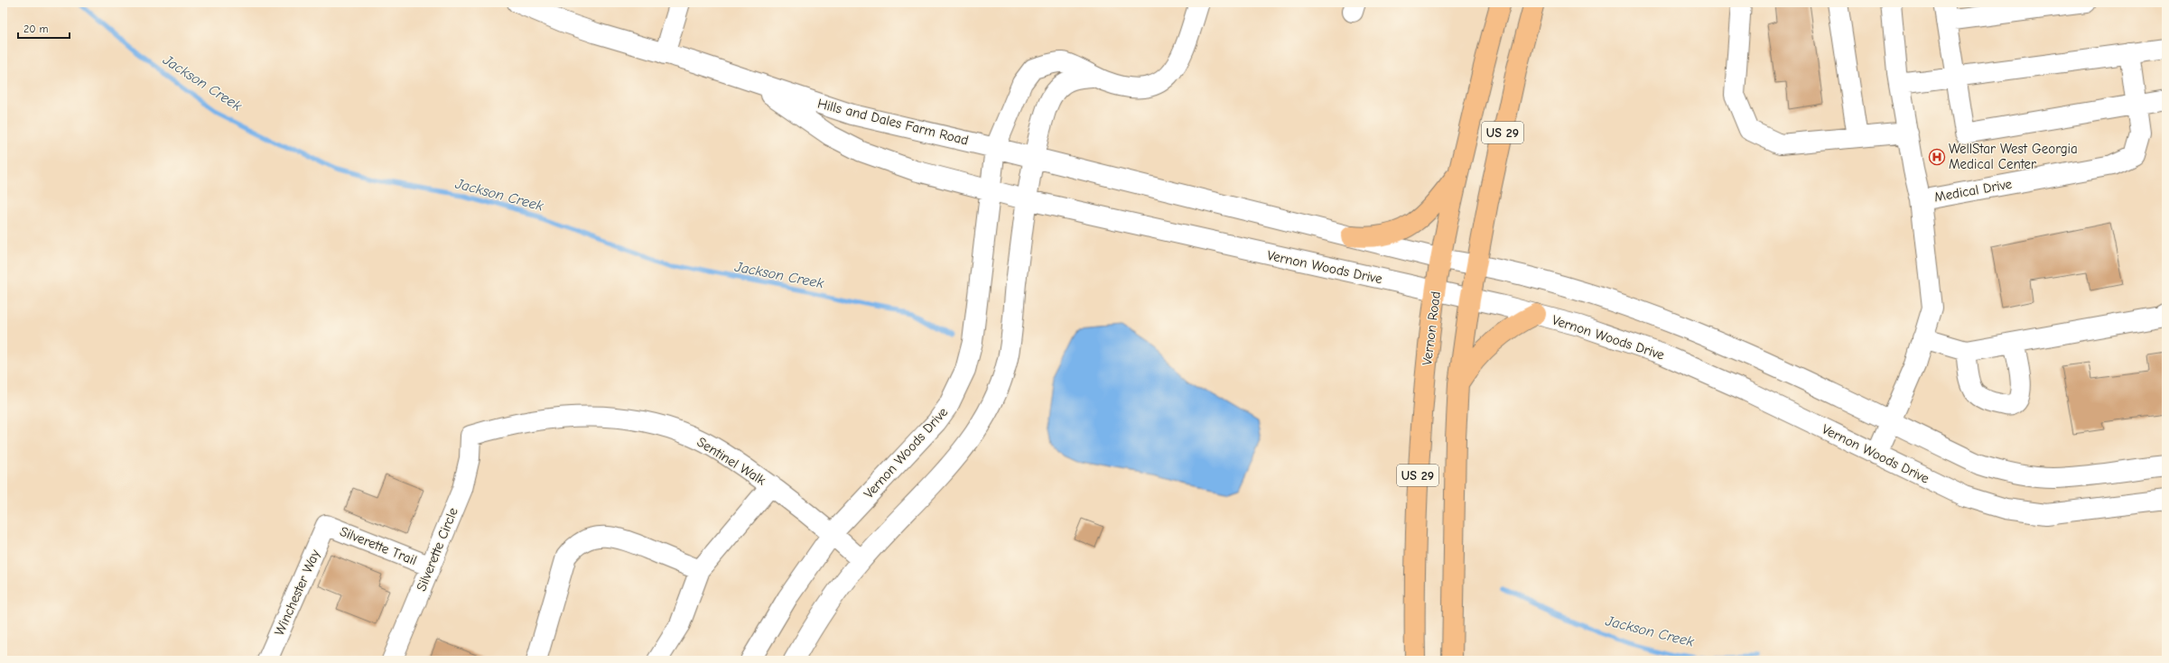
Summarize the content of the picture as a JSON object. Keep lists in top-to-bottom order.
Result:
{
  "streets": {
    "main road": ["US 29", "Vernon Road"],
    "street": [
      "Hills and Dales Farm Road",
      "Medical Drive",
      "Vernon Woods Drive",
      "Sentinel Walk",
      "Silverette Trail",
      "Silverette Circle",
      "Winchester Way"
    ]
  },
  "crossings": [
    ["Hills and Dales Farm Road", "Vernon Woods Drive"],
    ["US 29", "Vernon Woods Drive"],
    ["Medical Drive", "Vernon Woods Drive"],
    ["Vernon Woods Drive", "Vernon Road"],
    ["Vernon Woods Drive", "Sentinel Walk"],
    ["Sentinel Walk", "Silverette Circle"],
    ["Silverette Trail", "Silverette Circle"],
    ["Silverette Trail", "Winchester Way"]
  ],
  "water": ["Jackson Creek"],
  "places": {
    "hospital": ["WellStar West Georgia Medical Center"]
  },
  "scale_bar": "20 m"
}
